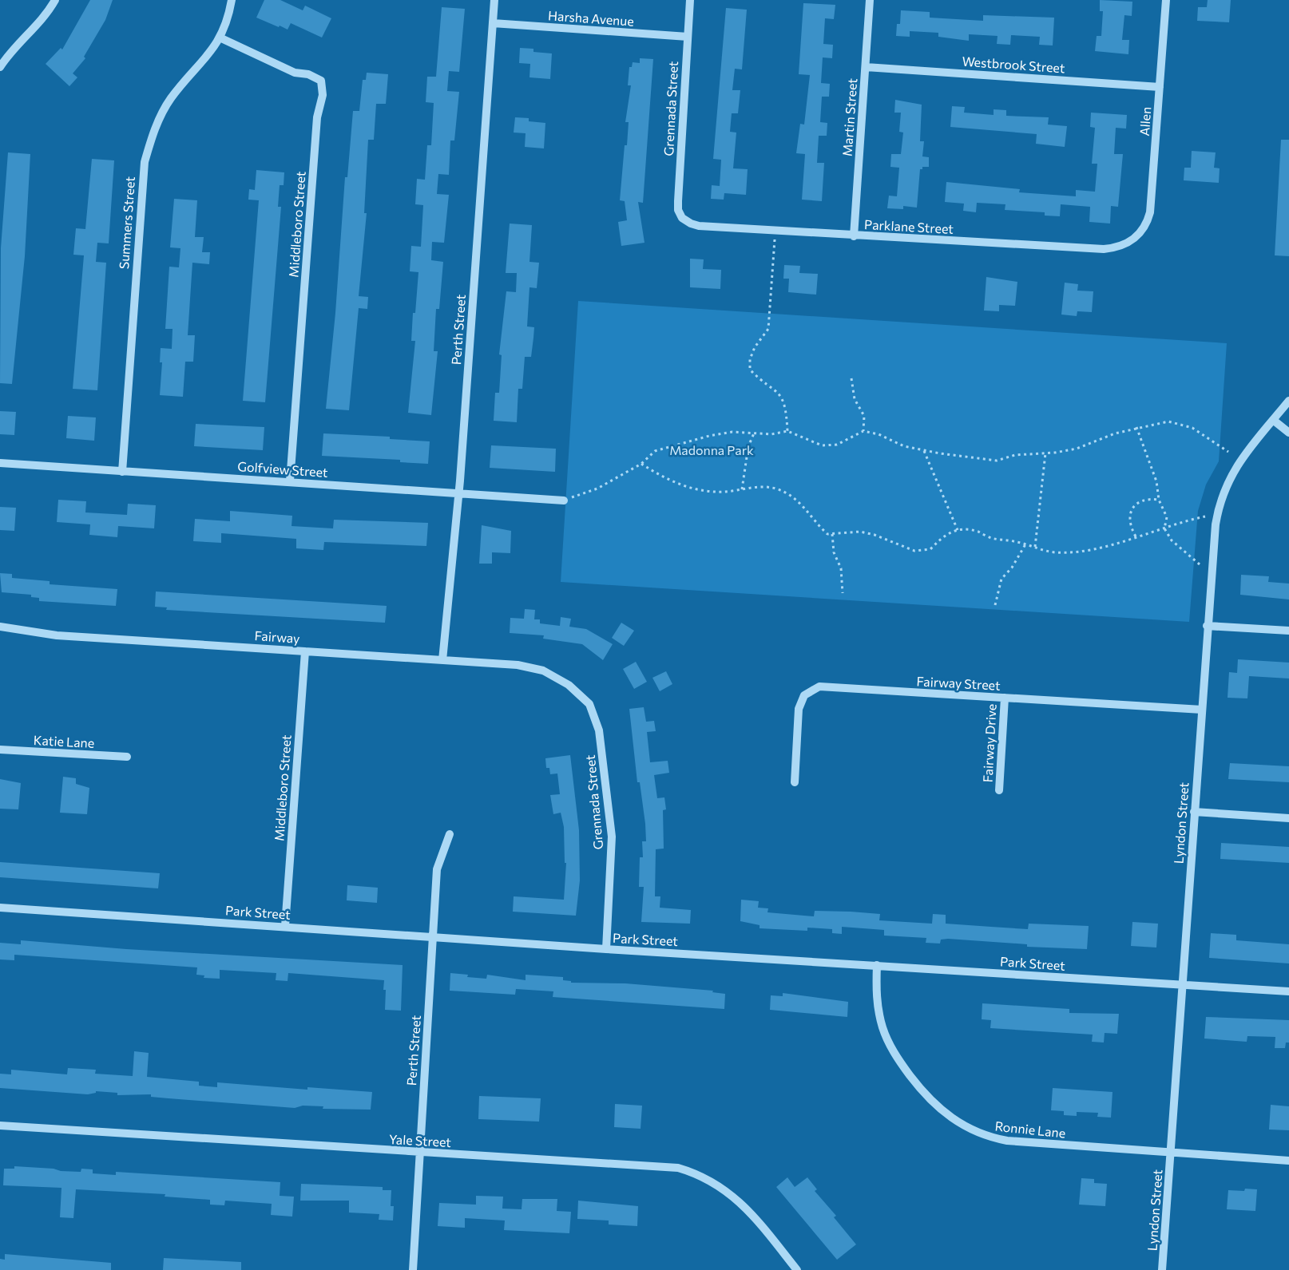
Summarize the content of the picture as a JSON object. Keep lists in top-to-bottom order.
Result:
{
  "streets": {
    "street": [
      "Harsha Avenue",
      "Westbrook Street",
      "Grennada Street",
      "Martin Street",
      "Allen",
      "Summers Street",
      "Middleboro Street",
      "Parklane Street",
      "Perth Street",
      "Golfview Street",
      "Fairway",
      "Fairway Street",
      "Katie Lane",
      "Fairway Drive",
      "Lyndon Street",
      "Park Street",
      "Ronnie Lane",
      "Yale Street"
    ]
  },
  "crossings": [
    ["Harsha Avenue", "Grennada Street"],
    ["Harsha Avenue", "Perth Street"],
    ["Westbrook Street", "Martin Street"],
    ["Westbrook Street", "Allen"],
    ["Grennada Street", "Parklane Street"],
    ["Grennada Street", "Fairway"],
    ["Grennada Street", "Park Street"],
    ["Martin Street", "Parklane Street"],
    ["Allen", "Parklane Street"],
    ["Summers Street", "Middleboro Street"],
    ["Summers Street", "Golfview Street"],
    ["Middleboro Street", "Golfview Street"],
    ["Middleboro Street", "Fairway"],
    ["Middleboro Street", "Park Street"],
    ["Perth Street", "Golfview Street"],
    ["Perth Street", "Fairway"],
    ["Perth Street", "Park Street"],
    ["Perth Street", "Yale Street"],
    ["Fairway Street", "Fairway Drive"],
    ["Fairway Street", "Lyndon Street"],
    ["Lyndon Street", "Park Street"],
    ["Lyndon Street", "Ronnie Lane"],
    ["Park Street", "Ronnie Lane"]
  ],
  "parks": ["Madonna Park"]
}
